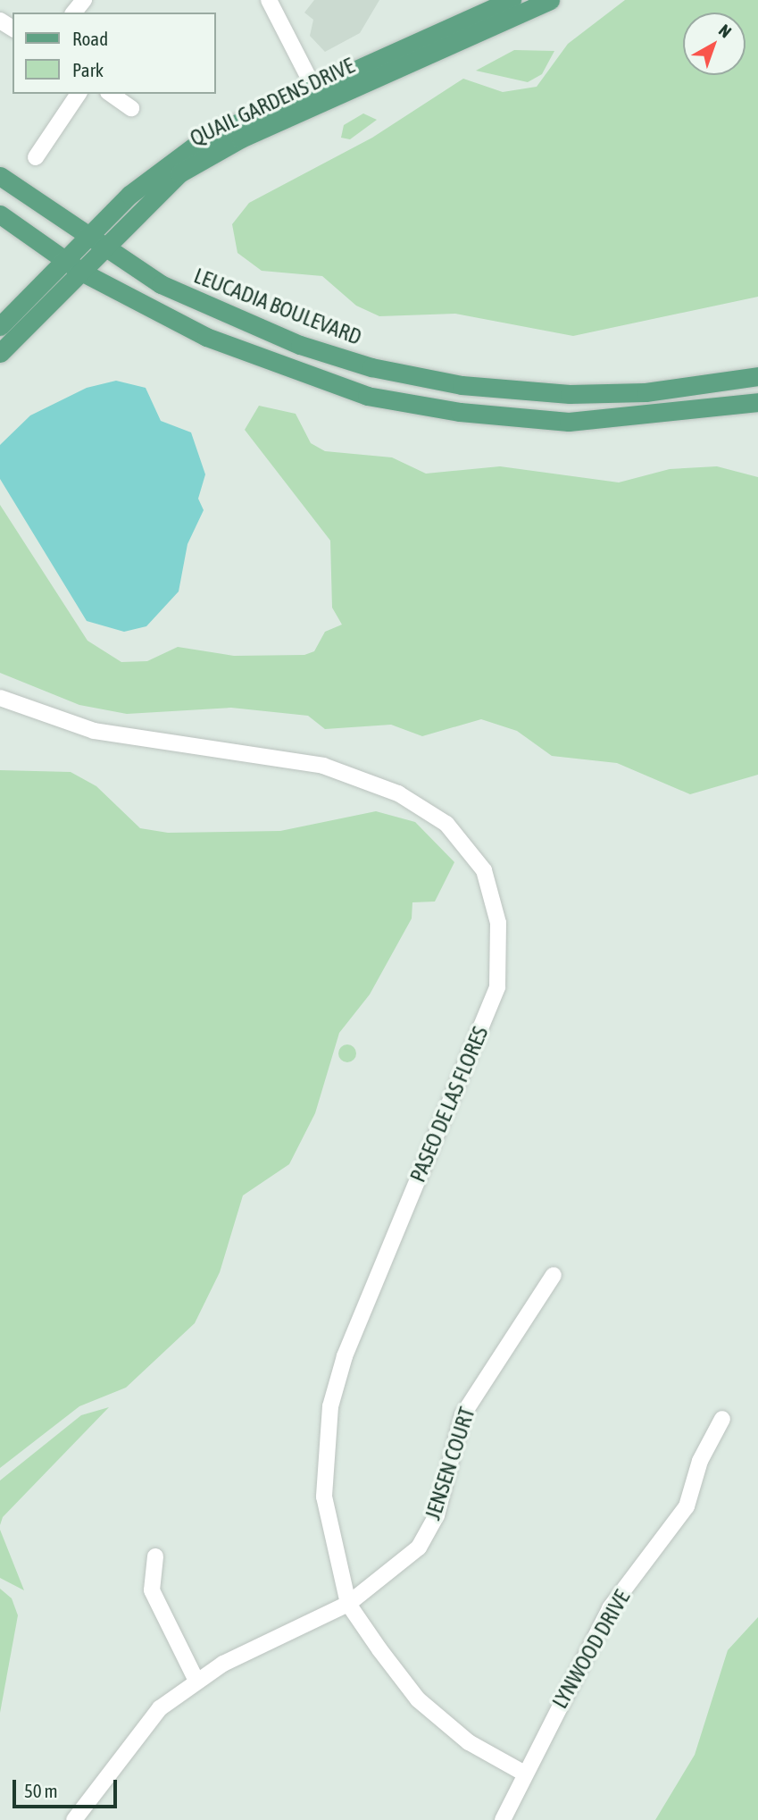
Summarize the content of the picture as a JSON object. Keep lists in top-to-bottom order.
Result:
{
  "streets": {
    "main road": ["QUAIL GARDENS DRIVE", "LEUCADIA BOULEVARD"],
    "street": ["PASEO DE LAS FLORES", "JENSEN COURT", "LYNWOOD DRIVE"]
  },
  "crossings": [
    ["QUAIL GARDENS DRIVE", "LEUCADIA BOULEVARD"],
    ["PASEO DE LAS FLORES", "JENSEN COURT"],
    ["PASEO DE LAS FLORES", "LYNWOOD DRIVE"]
  ],
  "legend": ["Road", "Park"],
  "scale_bar": "50 m",
  "north": "top right"
}
